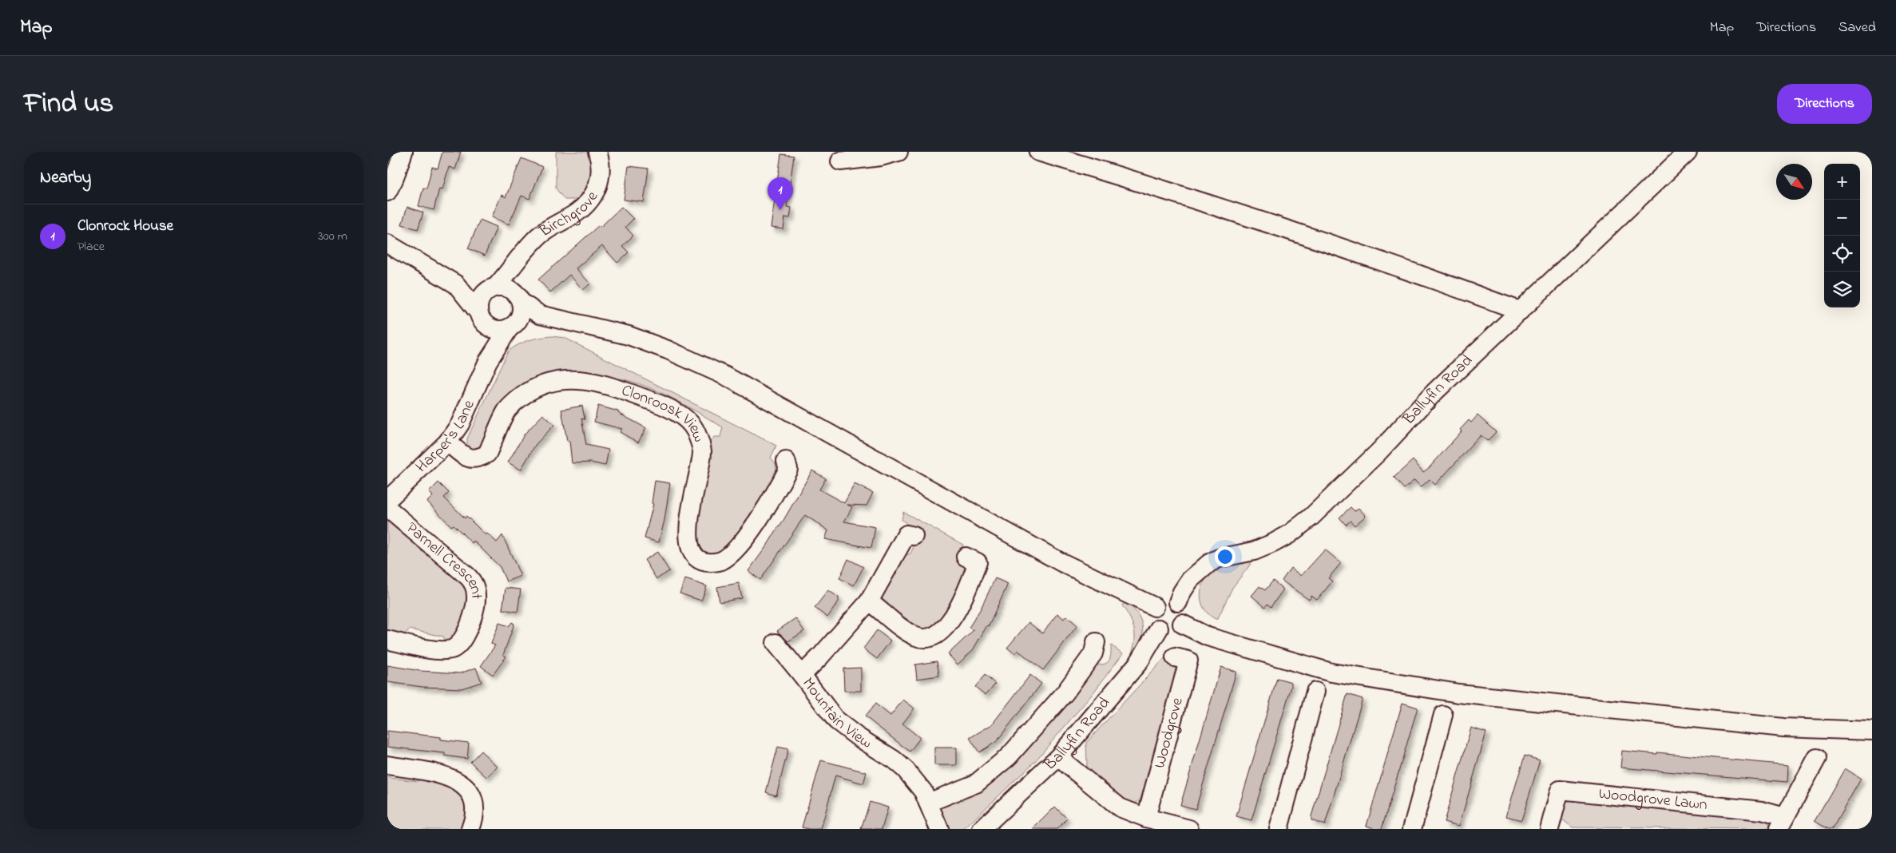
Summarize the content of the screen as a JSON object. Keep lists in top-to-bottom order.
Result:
{
  "streets": {
    "street": [
      "Birchgrove",
      "Ballyfin Road",
      "Clonroosk View",
      "Harper's Lane",
      "Parnell Crescent",
      "Mountain View",
      "Woodgrove",
      "Woodgrove Lawn"
    ]
  },
  "crossings": [
    ["Birchgrove", "Harper's Lane"],
    ["Clonroosk View", "Harper's Lane"]
  ],
  "north": "bottom right",
  "page": {
    "header": "Map",
    "nav": ["Map", "Directions", "Saved"],
    "title": "Find us",
    "buttons": "Directions",
    "heading": "Nearby",
    "map_buttons": ["+", "−"],
    "pins": "1",
    "list": [
      {
        "mark": "1",
        "name": "Clonrock House",
        "note": "Place",
        "value": "300 m"
      }
    ]
  }
}
